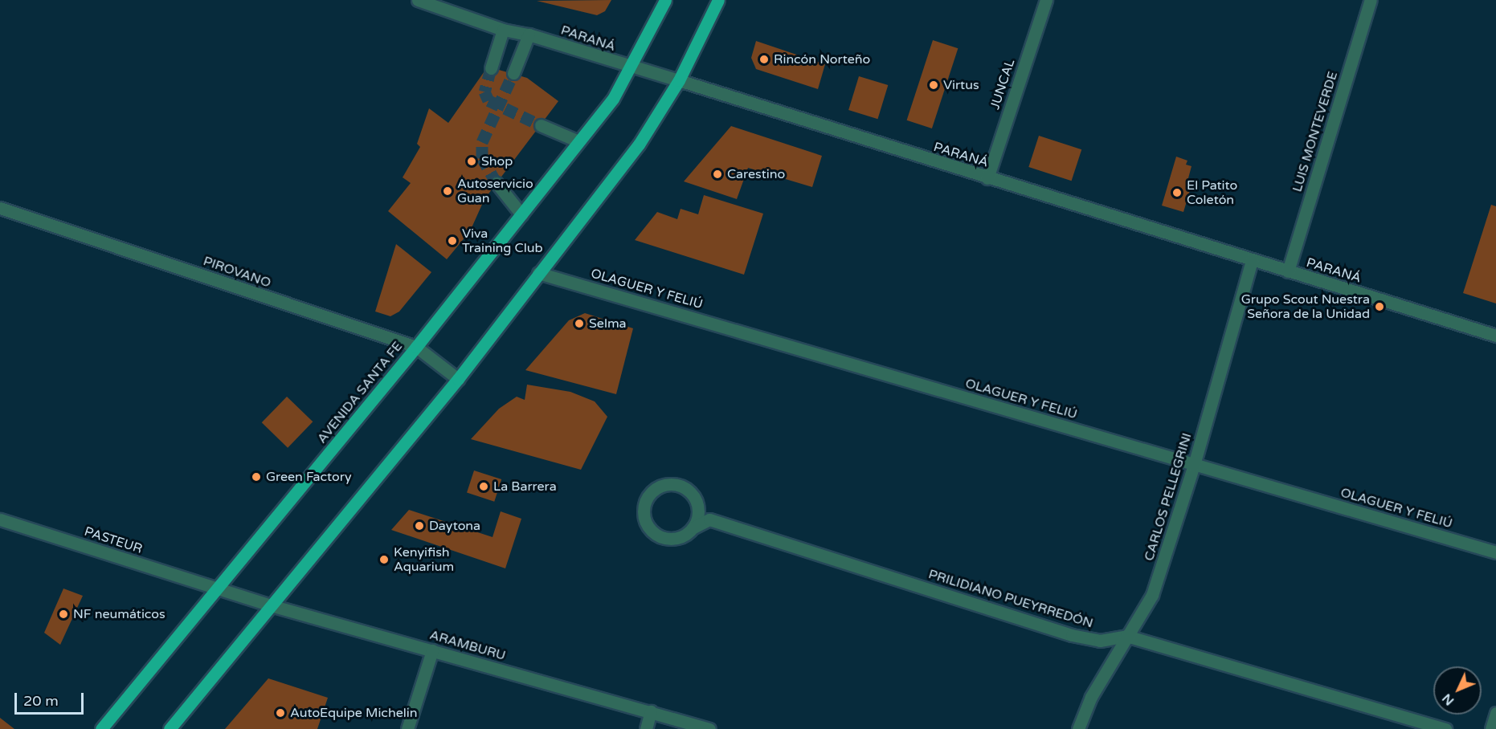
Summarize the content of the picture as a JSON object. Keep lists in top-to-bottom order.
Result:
{
  "streets": {
    "main road": ["AVENIDA SANTA FE"],
    "street": [
      "PARANÁ",
      "JUNCAL",
      "LUIS MONTEVERDE",
      "PIROVANO",
      "OLAGUER Y FELIÚ",
      "CARLOS PELLEGRINI",
      "PASTEUR",
      "PRILIDIANO PUEYRREDÓN",
      "ARAMBURU"
    ]
  },
  "crossings": [
    ["PARANÁ", "JUNCAL"],
    ["PARANÁ", "LUIS MONTEVERDE"],
    ["PARANÁ", "AVENIDA SANTA FE"],
    ["PARANÁ", "CARLOS PELLEGRINI"],
    ["PIROVANO", "AVENIDA SANTA FE"],
    ["OLAGUER Y FELIÚ", "CARLOS PELLEGRINI"],
    ["AVENIDA SANTA FE", "PASTEUR"],
    ["AVENIDA SANTA FE", "ARAMBURU"],
    ["CARLOS PELLEGRINI", "PRILIDIANO PUEYRREDÓN"],
    ["PASTEUR", "ARAMBURU"]
  ],
  "places": [
    "Rincón Norteño",
    "Virtus",
    "Shop",
    "Carestino",
    "Autoservicio Guan",
    "El Patito Coletón",
    "Viva Training Club",
    "Grupo Scout Nuestra Señora de la Unidad",
    "Selma",
    "Green Factory",
    "La Barrera",
    "Daytona",
    "Kenyifish Aquarium",
    "NF neumáticos",
    "AutoEquipe Michelin"
  ],
  "scale_bar": "20 m",
  "north": "bottom left"
}
